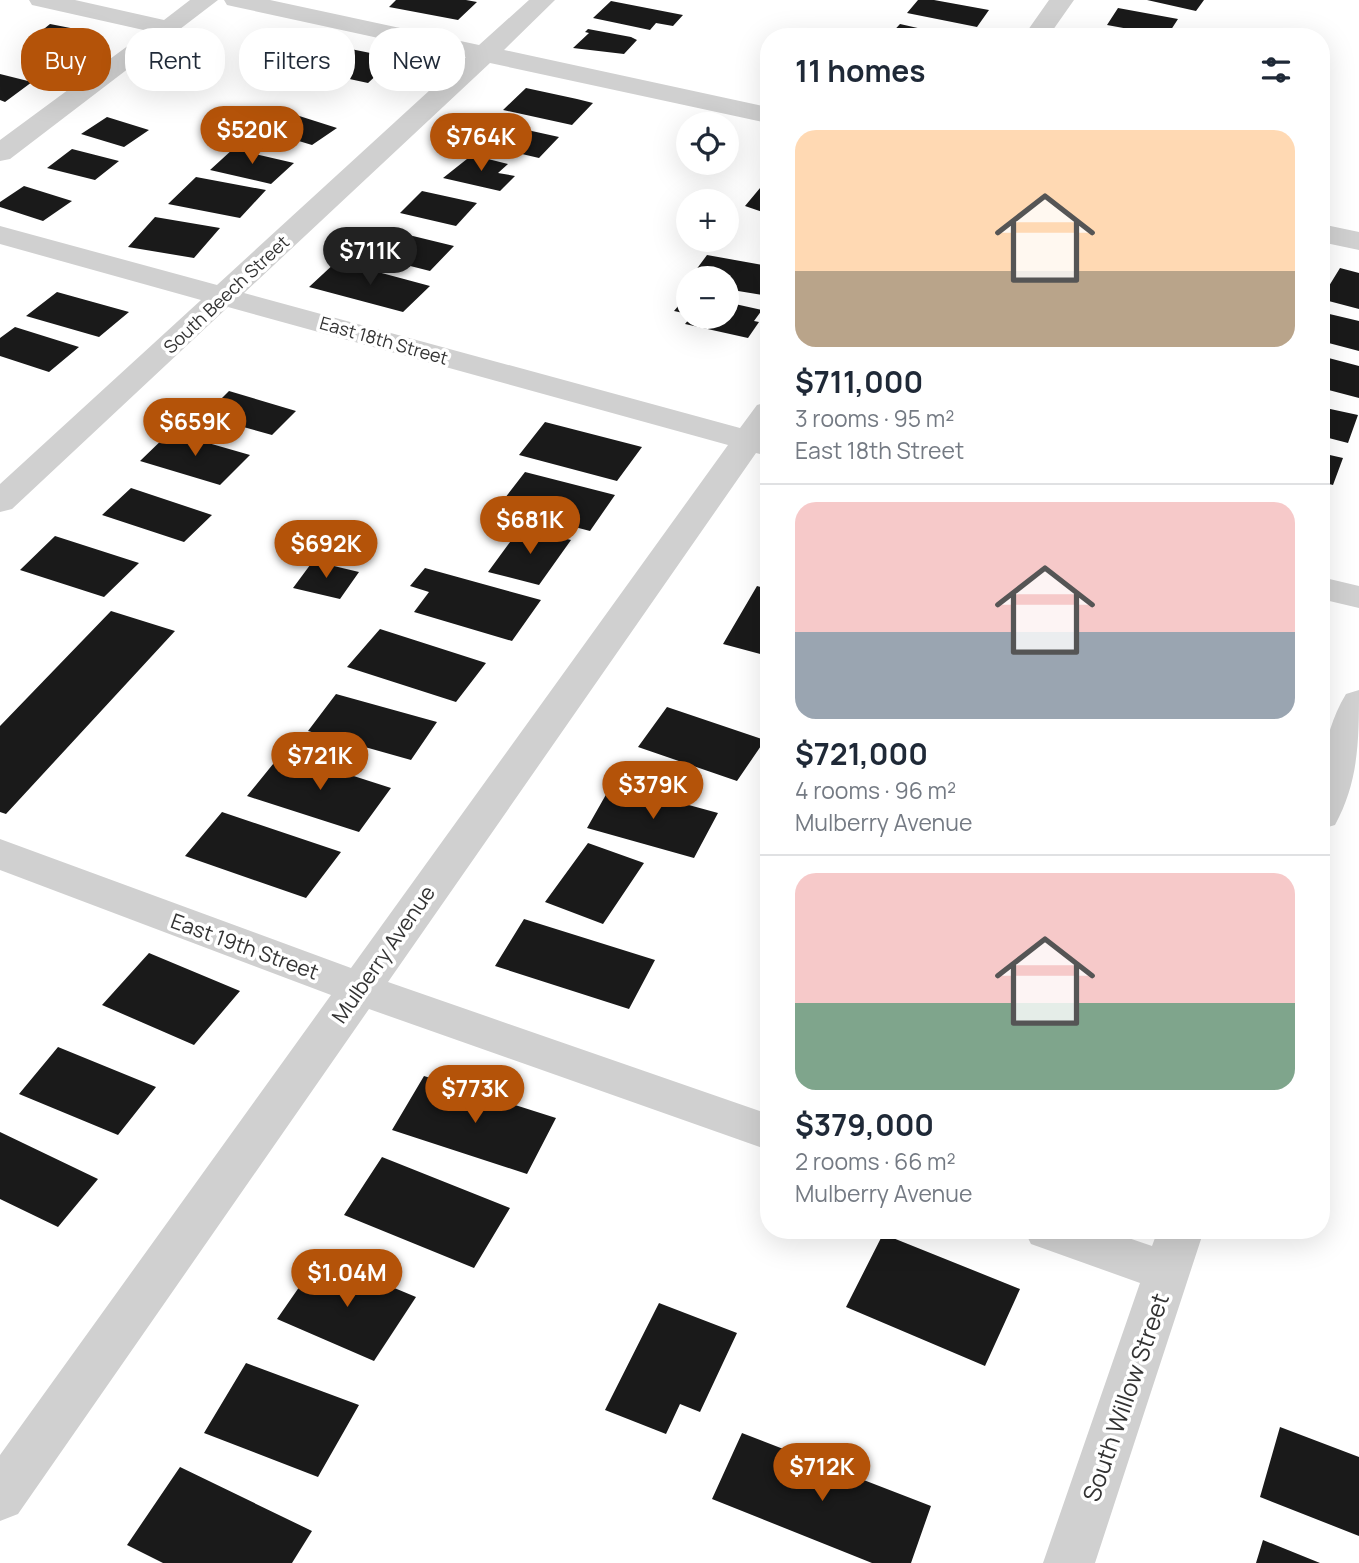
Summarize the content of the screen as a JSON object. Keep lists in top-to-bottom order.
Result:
{
  "streets": {
    "street": [
      "South Beech Street",
      "East 18th Street",
      "East 19th Street",
      "Mulberry Avenue",
      "South Willow Street"
    ]
  },
  "crossings": [
    ["South Beech Street", "East 18th Street"],
    ["East 19th Street", "Mulberry Avenue"]
  ],
  "page": {
    "chip": [
      "Buy",
      "Rent",
      "Filters",
      "New"
    ],
    "heading": "11 homes",
    "price": [
      "$520K",
      "$764K",
      "$711K",
      "$659K",
      "$681K",
      "$692K",
      "$721K",
      "$379K",
      "$773K",
      "$1.04M",
      "$712K"
    ],
    "map_buttons": ["+", "−"],
    "list": [
      {
        "name": "$711,000",
        "note": "3 rooms · 95 m² · East 18th Street"
      },
      {
        "name": "$721,000",
        "note": "4 rooms · 96 m² · Mulberry Avenue"
      },
      {
        "name": "$379,000",
        "note": "2 rooms · 66 m² · Mulberry Avenue"
      }
    ]
  }
}
